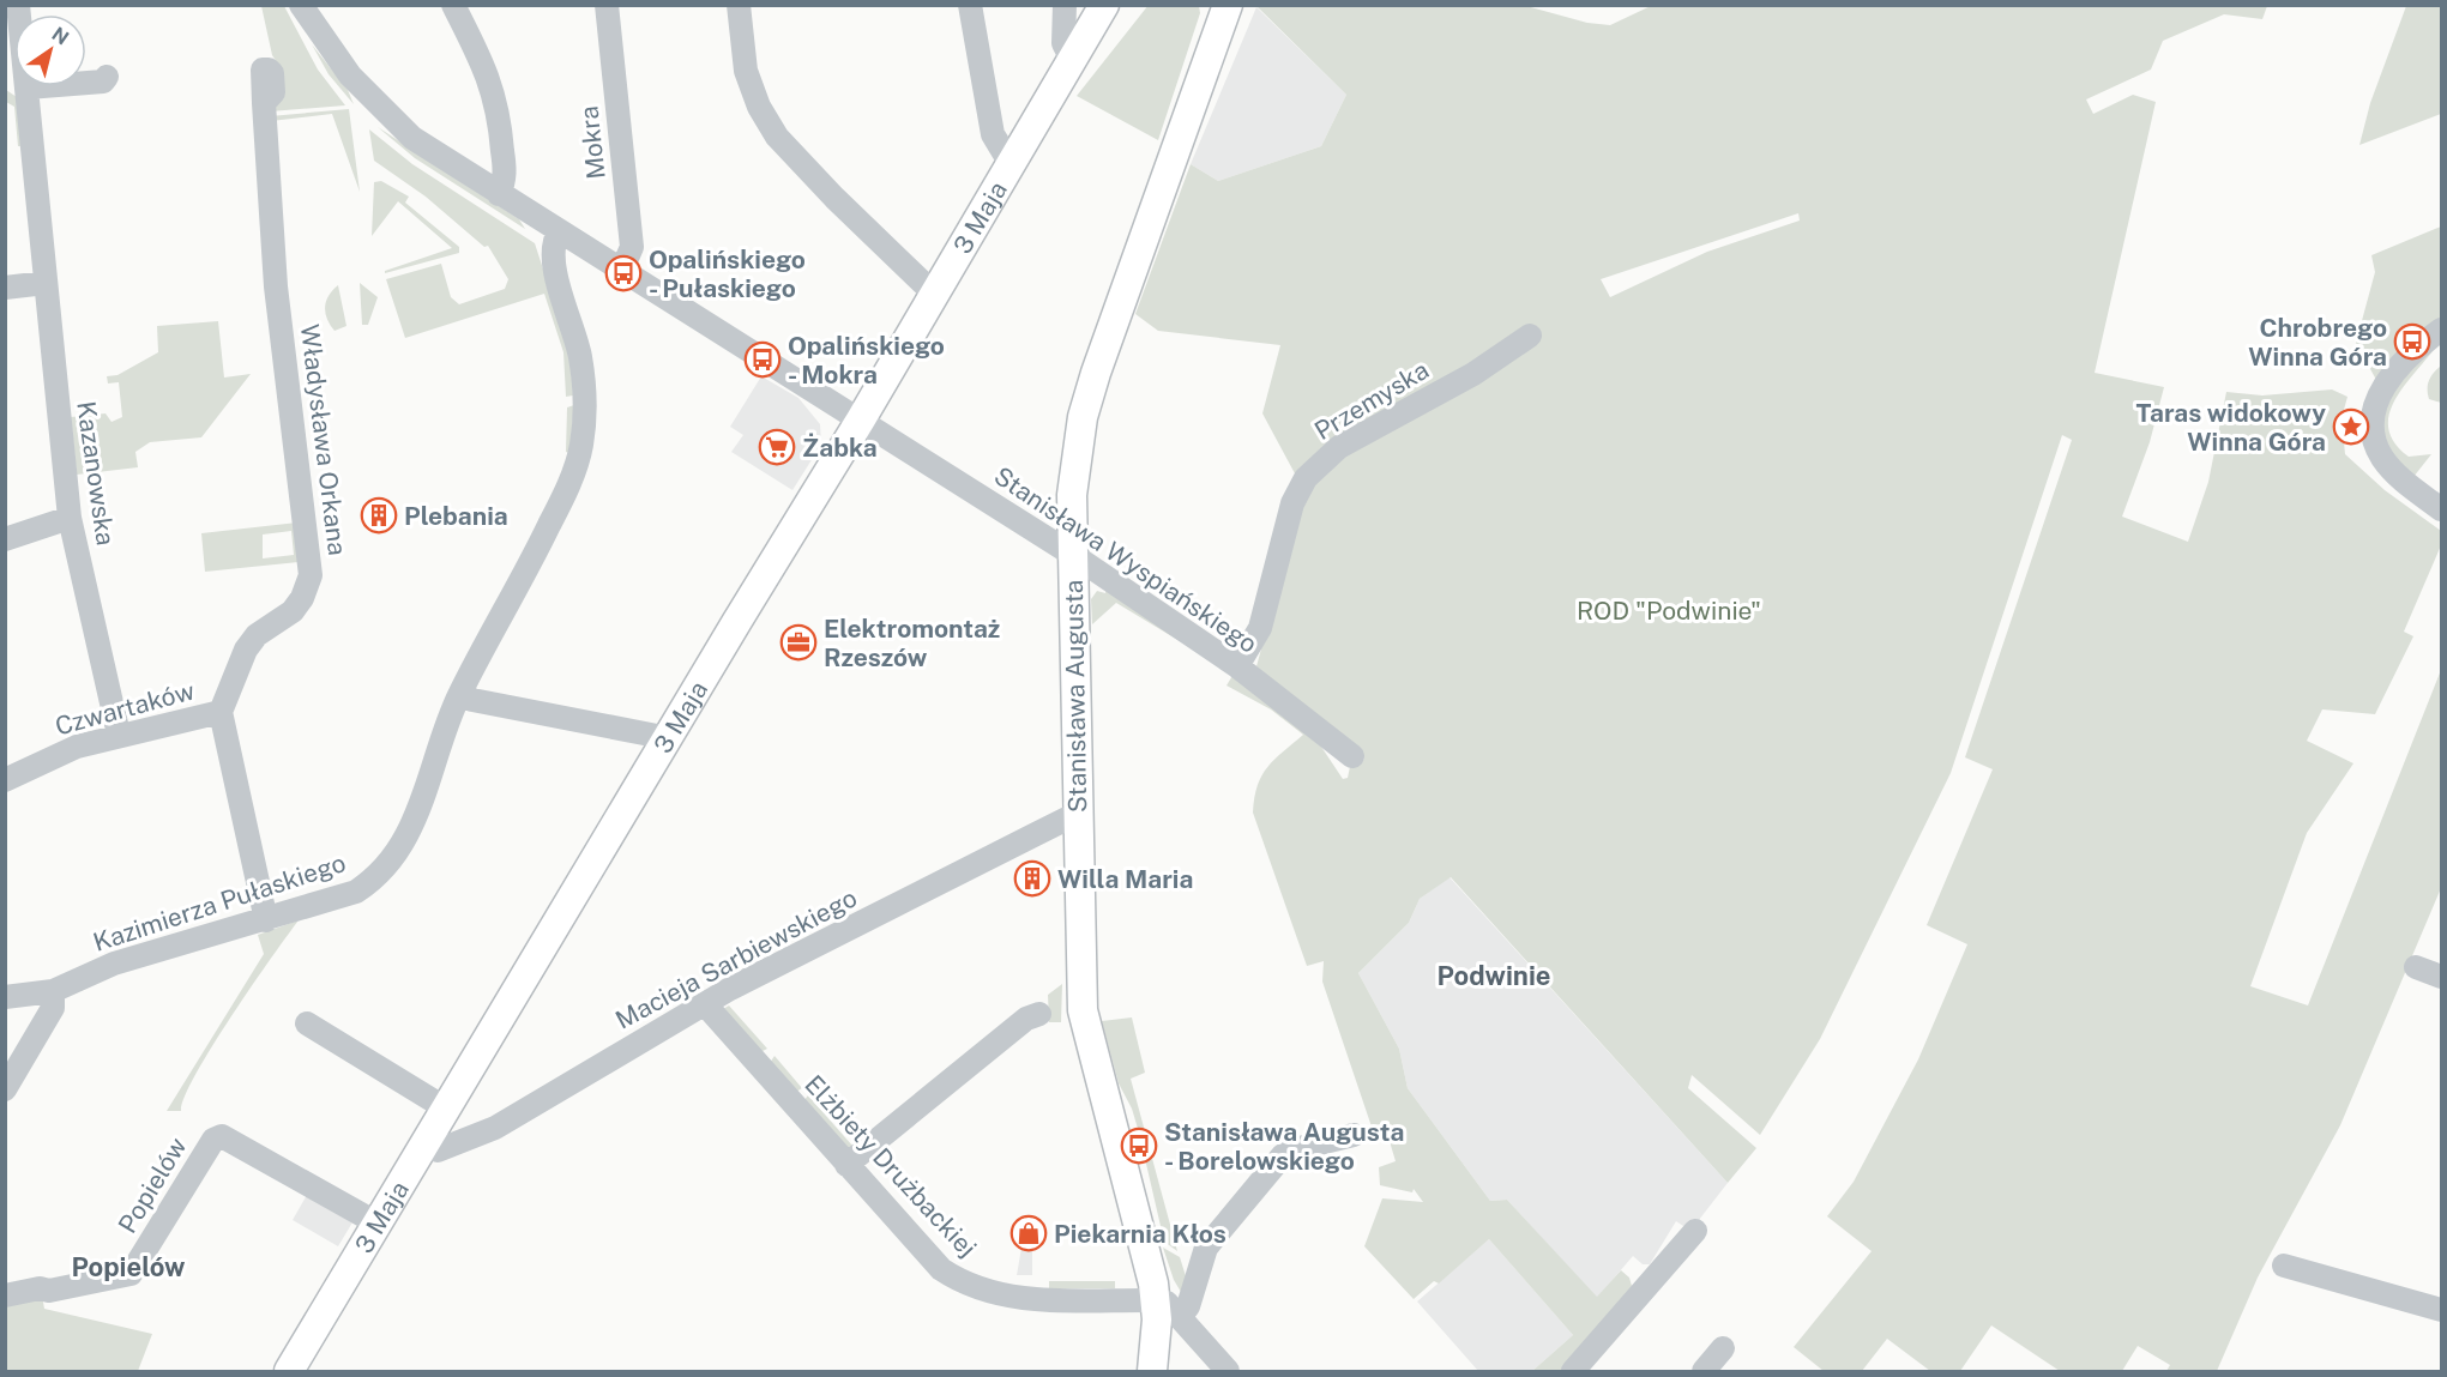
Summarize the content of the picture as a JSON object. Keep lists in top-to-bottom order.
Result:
{
  "streets": {
    "main road": ["3 Maja", "Stanisława Augusta"],
    "street": [
      "Mokra",
      "Przemyska",
      "Władysława Orkana",
      "Kazanowska",
      "Stanisława Wyspiańskiego",
      "Czwartaków",
      "Kazimierza Pułaskiego",
      "Macieja Sarbiewskiego",
      "Elżbiety Drużbackiej",
      "Popielów"
    ]
  },
  "crossings": [
    ["Mokra", "Stanisława Wyspiańskiego"],
    ["3 Maja", "Stanisława Wyspiańskiego"],
    ["3 Maja", "Macieja Sarbiewskiego"],
    ["3 Maja", "Popielów"],
    ["Przemyska", "Stanisława Wyspiańskiego"],
    ["Władysława Orkana", "Czwartaków"],
    ["Kazanowska", "Czwartaków"],
    ["Stanisława Wyspiańskiego", "Stanisława Augusta"],
    ["Stanisława Wyspiańskiego", "Kazimierza Pułaskiego"],
    ["Stanisława Augusta", "Macieja Sarbiewskiego"],
    ["Stanisława Augusta", "Elżbiety Drużbackiej"],
    ["Macieja Sarbiewskiego", "Elżbiety Drużbackiej"]
  ],
  "districts": ["Podwinie", "Popielów"],
  "parks": ["ROD \"Podwinie\""],
  "places": {
    "bus stop": [
      "Opalińskiego - Pułaskiego",
      "Chrobrego Winna Góra",
      "Opalińskiego - Mokra",
      "Stanisława Augusta - Borelowskiego"
    ],
    "place": ["Taras widokowy Winna Góra"],
    "supermarket": ["Żabka"],
    "building": ["Plebania", "Willa Maria"],
    "office": ["Elektromontaż Rzeszów"],
    "shop": ["Piekarnia Kłos"]
  },
  "north": "top right"
}
